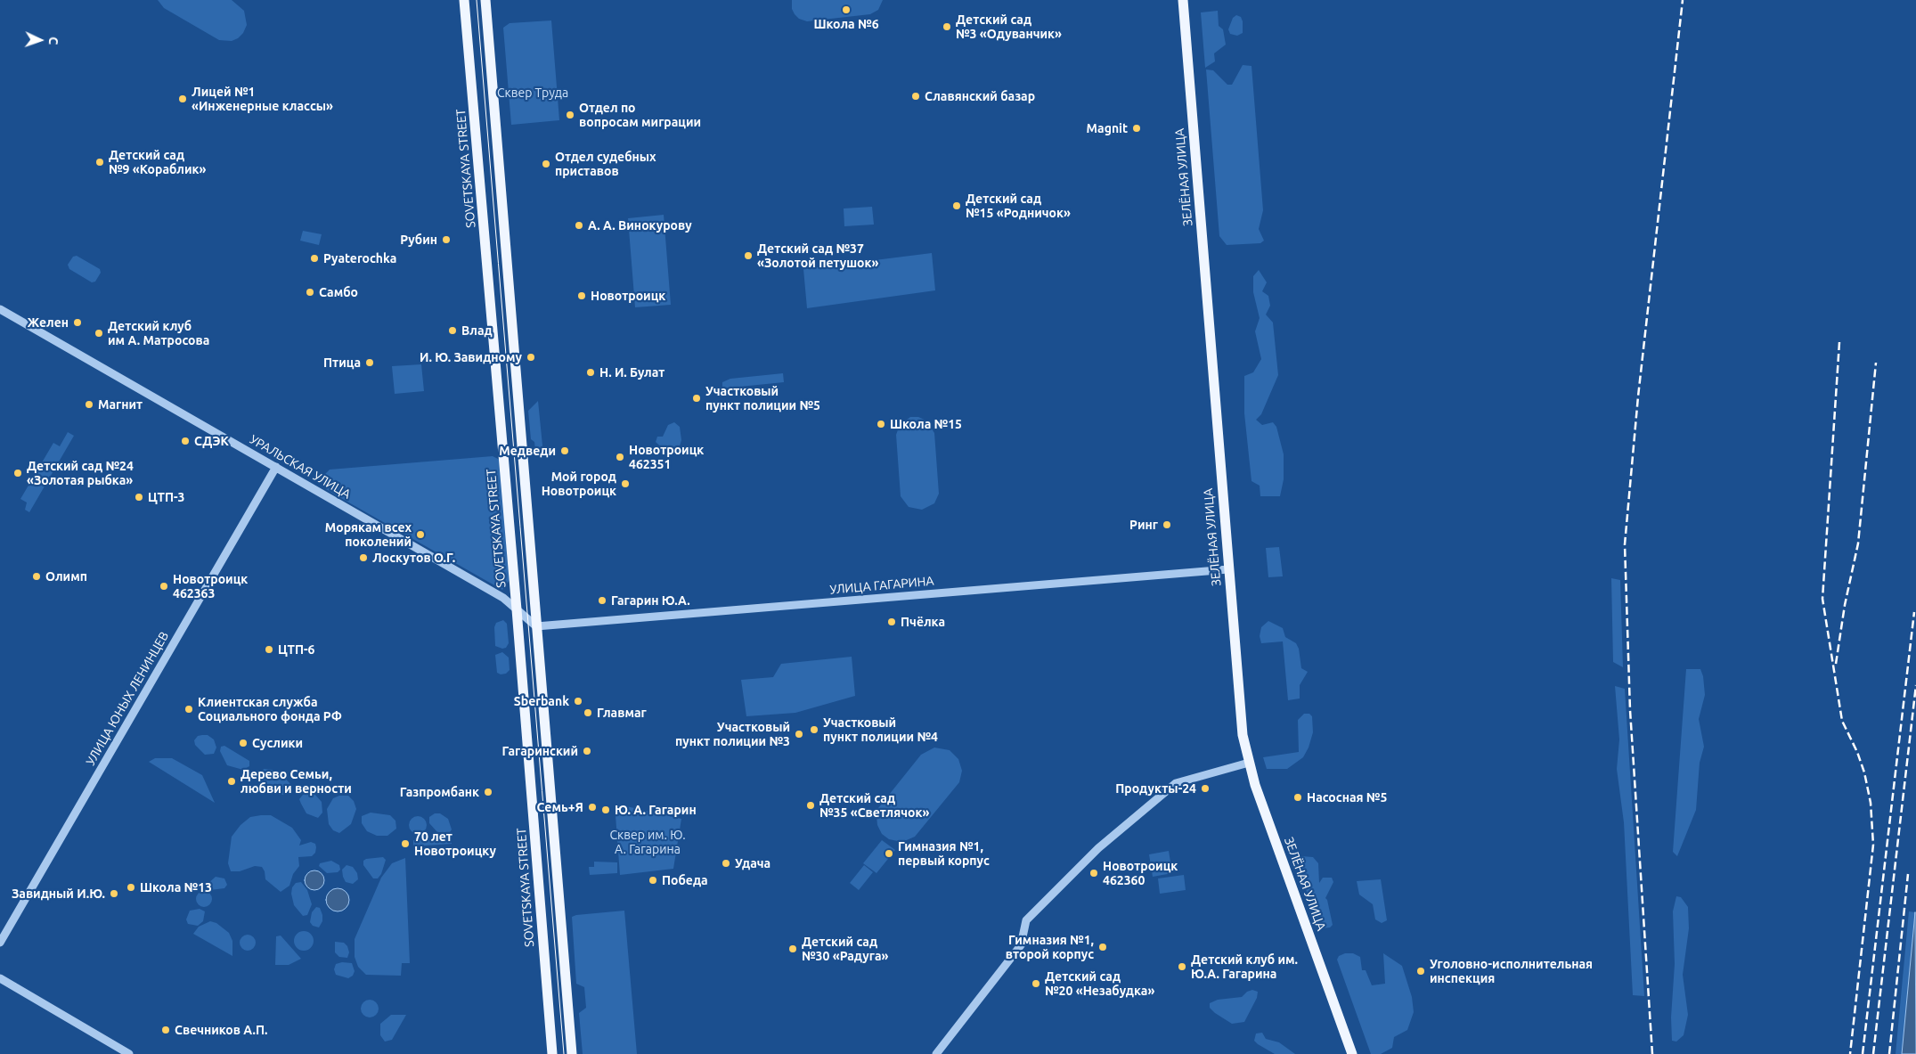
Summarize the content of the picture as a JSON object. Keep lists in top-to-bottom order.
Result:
{
  "streets": {
    "main road": ["SOVETSKAYA STREET", "ЗЕЛЁНАЯ УЛИЦА"],
    "street": ["УРАЛЬСКАЯ УЛИЦА", "УЛИЦА ГАГАРИНА", "УЛИЦА ЮНЫХ ЛЕНИНЦЕВ"]
  },
  "crossings": [
    ["SOVETSKAYA STREET", "УРАЛЬСКАЯ УЛИЦА"],
    ["ЗЕЛЁНАЯ УЛИЦА", "УЛИЦА ГАГАРИНА"],
    ["УРАЛЬСКАЯ УЛИЦА", "УЛИЦА ГАГАРИНА"],
    ["УРАЛЬСКАЯ УЛИЦА", "УЛИЦА ЮНЫХ ЛЕНИНЦЕВ"]
  ],
  "parks": ["Сквер Труда", "Сквер им. Ю. А. Гагарина"],
  "places": [
    "Школа №6",
    "Детский сад №3 «Одуванчик»",
    "Славянский базар",
    "Лицей №1 «Инженерные классы»",
    "Отдел по вопросам миграции",
    "Magnit",
    "Детский сад №9 «Кораблик»",
    "Отдел судебных приставов",
    "Детский сад №15 «Родничок»",
    "А. А. Винокурову",
    "Рубин",
    "Детский сад №37 «Золотой петушок»",
    "Pyaterochka",
    "Самбо",
    "Новотроицк",
    "Желен",
    "Влад",
    "Детский клуб им А. Матросова",
    "И. Ю. Завидному",
    "Птица",
    "Н. И. Булат",
    "Участковый пункт полиции №5",
    "Магнит",
    "Школа №15",
    "СДЭК",
    "Медведи",
    "Новотроицк 462351",
    "Детский сад №24 «Золотая рыбка»",
    "Мой город Новотроицк",
    "ЦТП-3",
    "Ринг",
    "Морякам всех поколений",
    "Лоскутов О.Г.",
    "Олимп",
    "Новотроицк 462363",
    "Гагарин Ю.А.",
    "Пчёлка",
    "ЦТП-6",
    "Sberbank",
    "Клиентская служба Социального фонда РФ",
    "Главмаг",
    "Участковый пункт полиции №4",
    "Участковый пункт полиции №3",
    "Суслики",
    "Гагаринский",
    "Дерево Семьи, любви и верности",
    "Продукты-24",
    "Газпромбанк",
    "Насосная №5",
    "Детский сад №35 «Светлячок»",
    "Семь+Я",
    "Ю. А. Гагарин",
    "70 лет Новотроицку",
    "Гимназия №1, первый корпус",
    "Удача",
    "Новотроицк 462360",
    "Победа",
    "Школа №13",
    "Завидный И.Ю.",
    "Гимназия №1, второй корпус",
    "Детский сад №30 «Радуга»",
    "Детский клуб им. Ю.А. Гагарина",
    "Уголовно-исполнительная инспекция",
    "Детский сад №20 «Незабудка»",
    "Свечников А.П."
  ],
  "north": "right"
}
